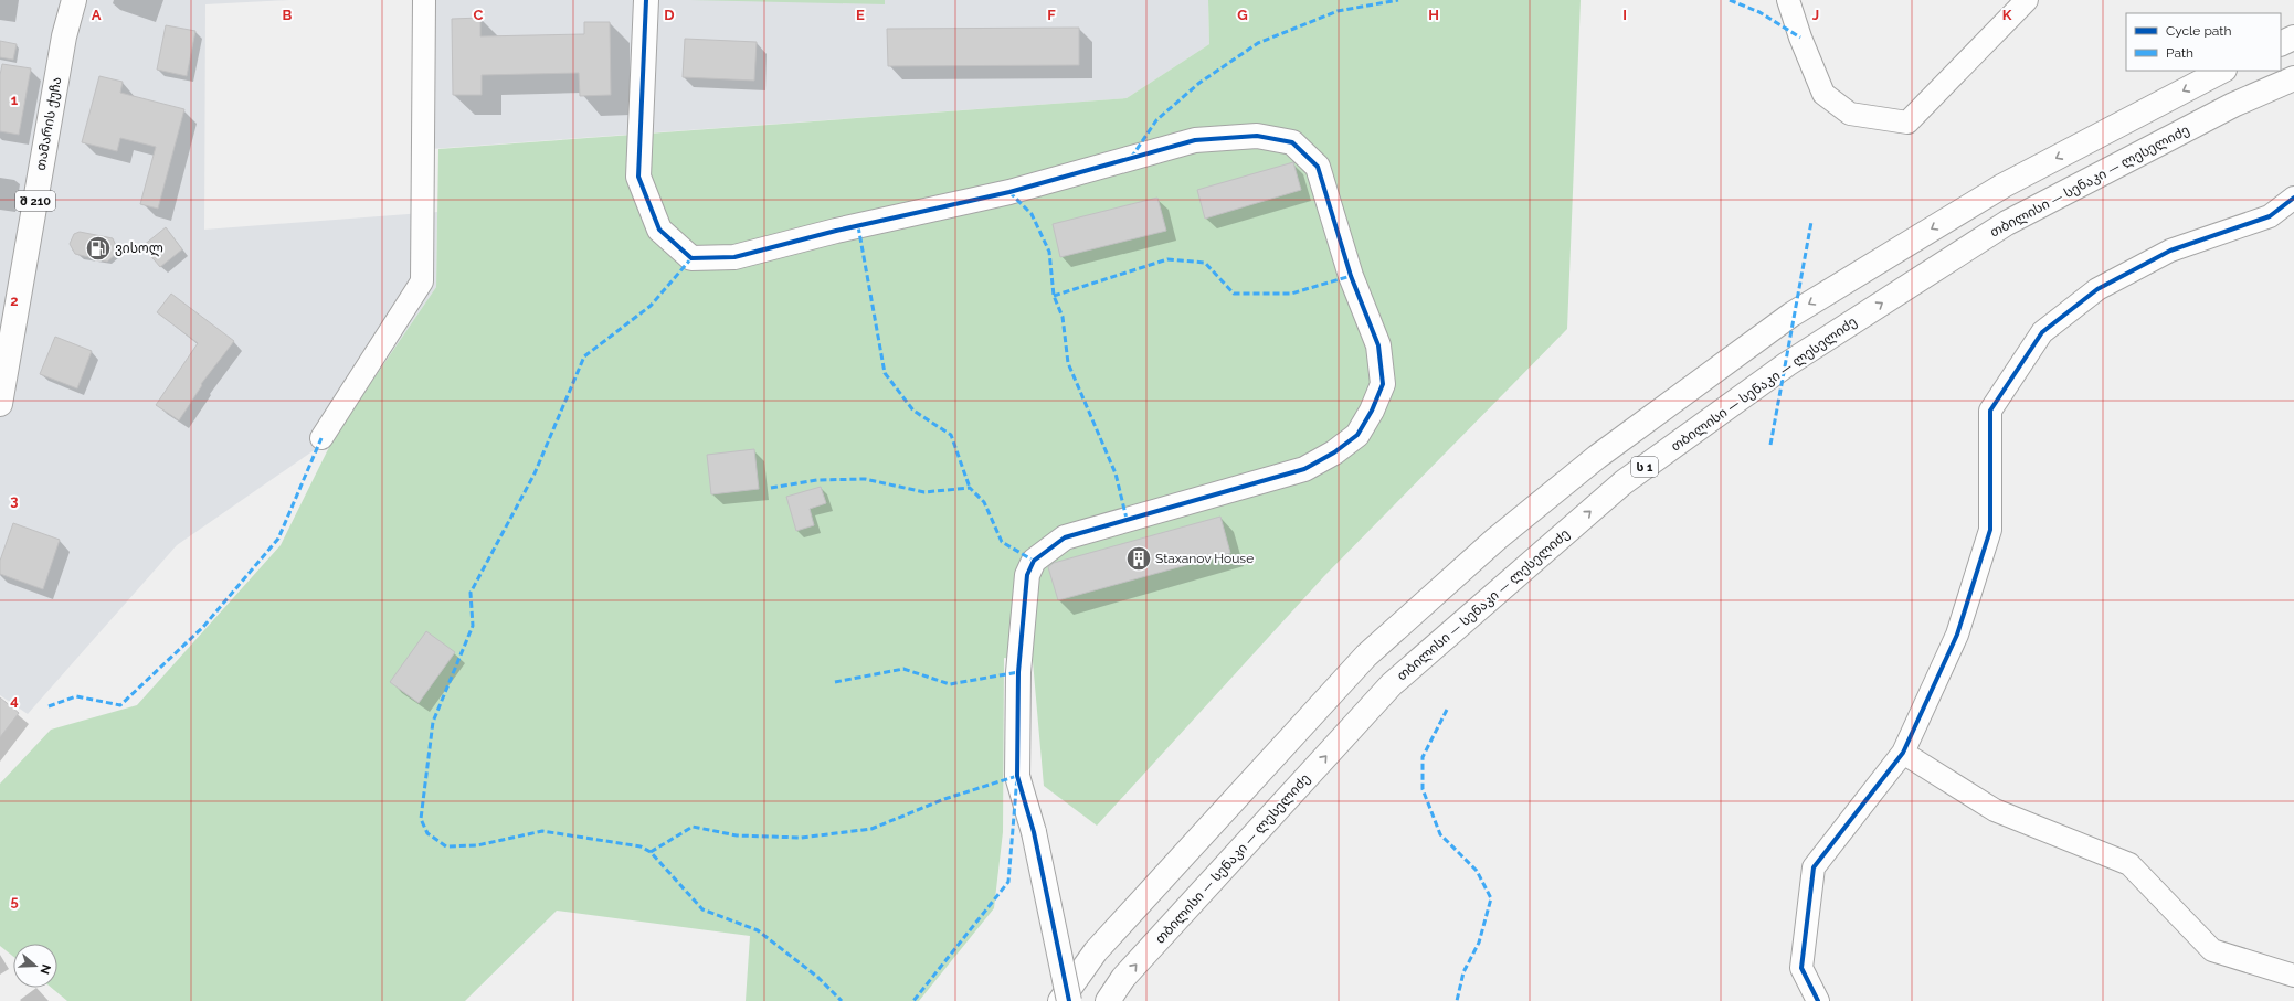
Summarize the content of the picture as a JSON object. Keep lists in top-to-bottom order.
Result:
{
  "streets": {
    "main road": [
      "თამარის ქუჩა",
      "თბილისი — სენაკი — ლესელიძე",
      "შ 210",
      "ს 1"
    ]
  },
  "places": {
    "fuel station": ["ვისოლ"],
    "building": ["Staxanov House"]
  },
  "legend": ["Cycle path", "Path"],
  "north": "right",
  "grid": {
    "columns": [
      "A",
      "B",
      "C",
      "D",
      "E",
      "F",
      "G",
      "H",
      "I",
      "J",
      "K"
    ],
    "rows": [
      "1",
      "2",
      "3",
      "4",
      "5"
    ]
  }
}
